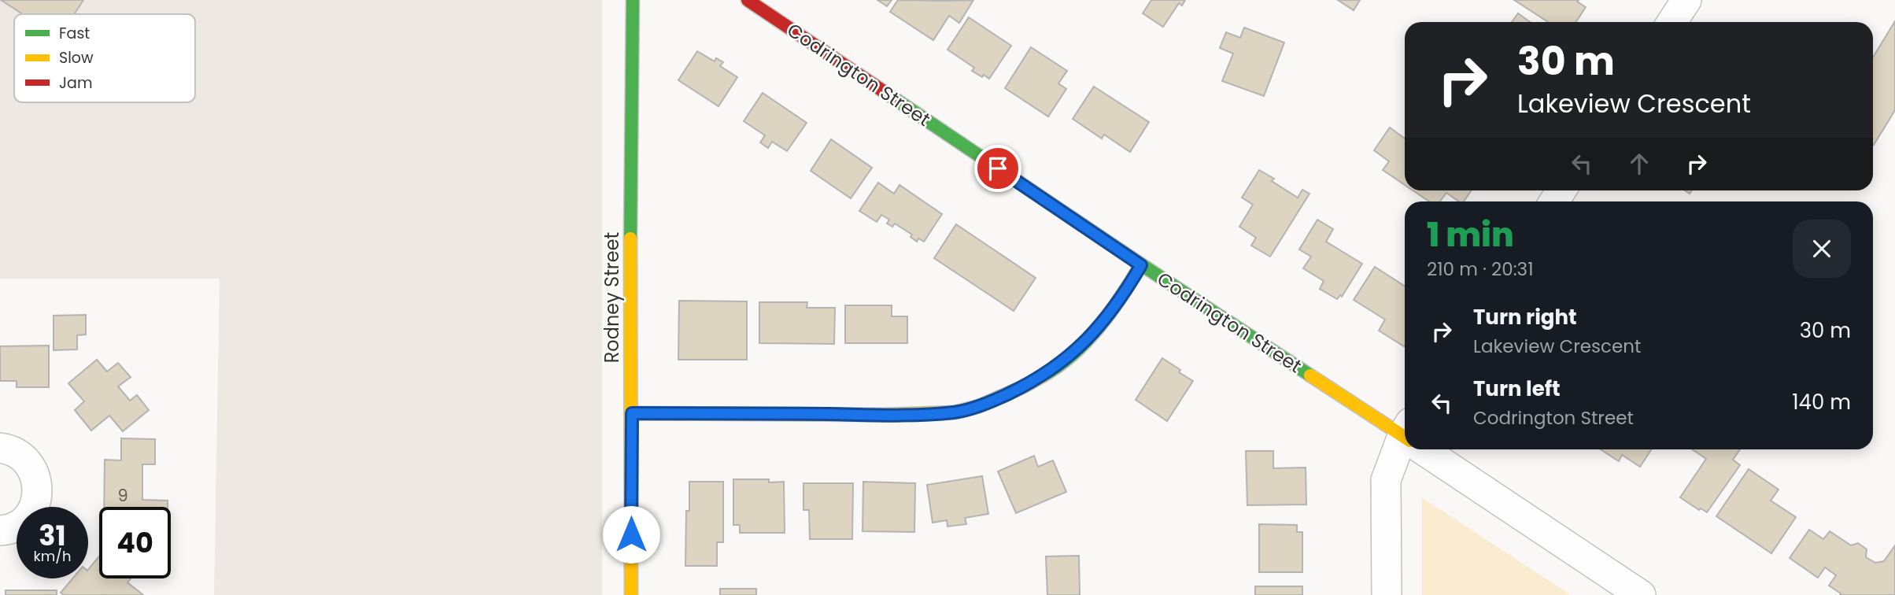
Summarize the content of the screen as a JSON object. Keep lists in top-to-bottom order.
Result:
{
  "streets": {
    "street": ["Codrington Street", "Rodney Street"]
  },
  "house_numbers": ["9"],
  "legend": ["Fast", "Slow", "Jam"],
  "page": {
    "turn": ["30 m", "Lakeview Crescent"],
    "heading": ["1 min", "210 m · 20:31"],
    "list": [
      {
        "name": "Turn right",
        "note": "Lakeview Crescent",
        "value": "30 m"
      },
      {
        "name": "Turn left",
        "note": "Codrington Street",
        "value": "140 m"
      }
    ],
    "speed": "31 km/h",
    "limit": "40"
  }
}
